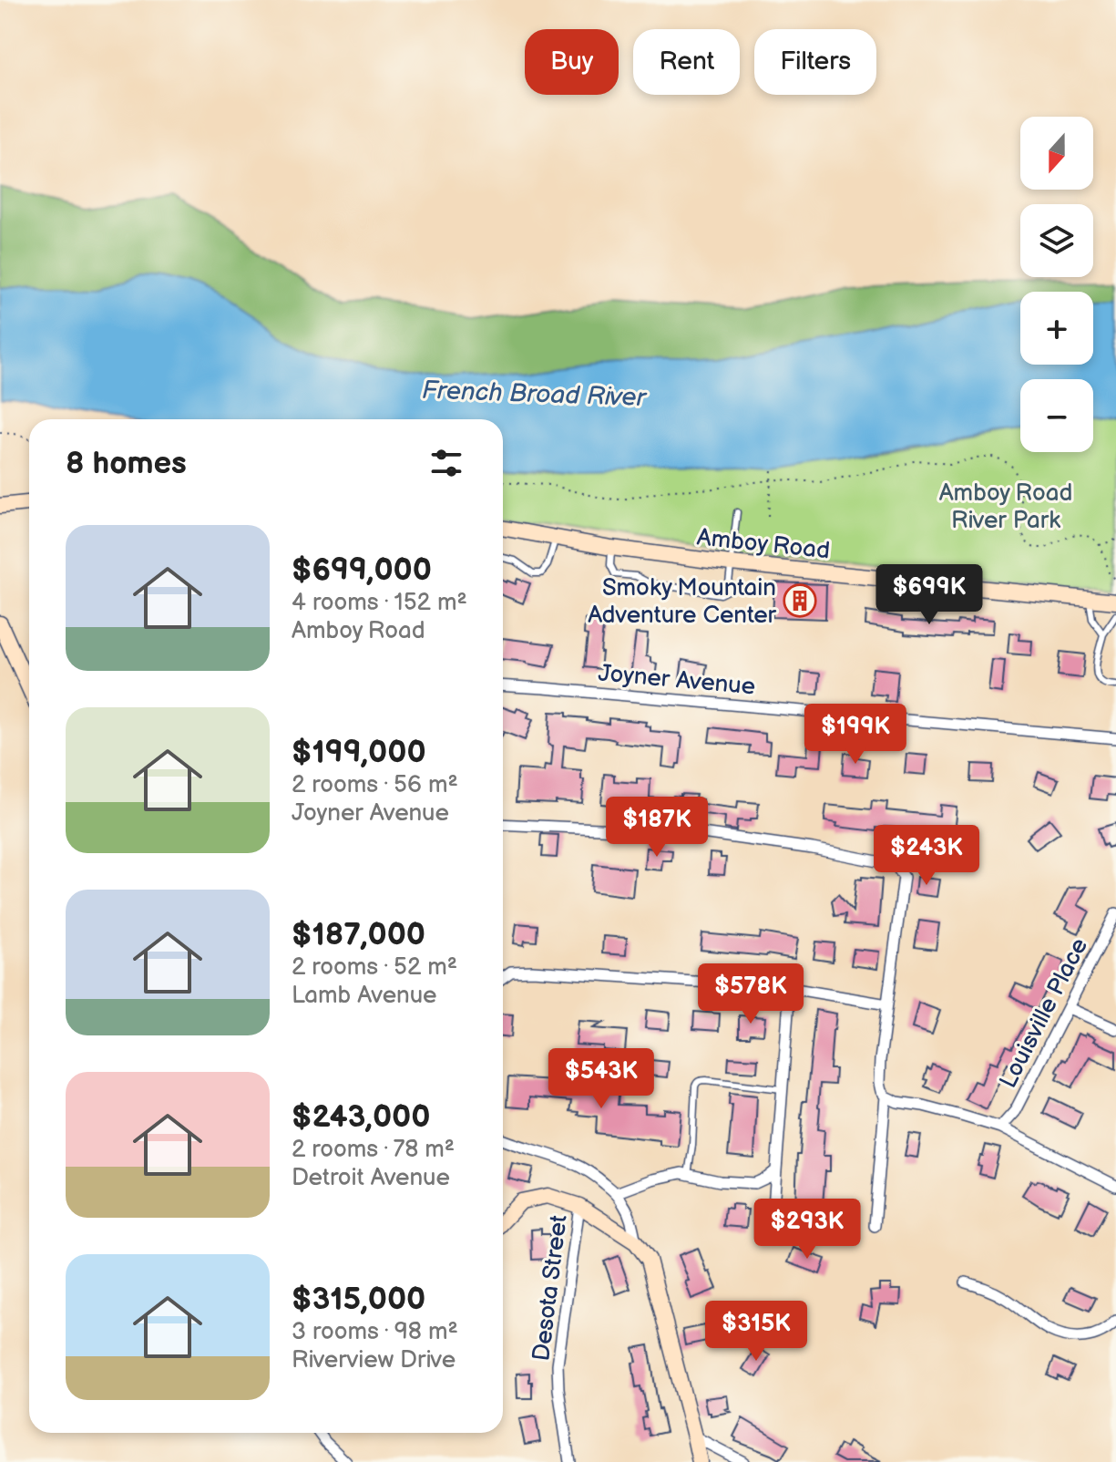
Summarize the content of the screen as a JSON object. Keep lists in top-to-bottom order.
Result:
{
  "streets": {
    "main road": ["Amboy Road"],
    "street": ["Joyner Avenue", "Louisville Place", "Desota Street"]
  },
  "water": ["French Broad River"],
  "parks": ["Amboy Road River Park"],
  "places": {
    "building": ["Smoky Mountain Adventure Center"]
  },
  "north": "bottom",
  "page": {
    "chip": ["Buy", "Rent", "Filters"],
    "map_buttons": ["+", "−"],
    "heading": "8 homes",
    "list": [
      {
        "name": "$699,000",
        "note": "4 rooms · 152 m² · Amboy Road"
      },
      {
        "name": "$199,000",
        "note": "2 rooms · 56 m² · Joyner Avenue"
      },
      {
        "name": "$187,000",
        "note": "2 rooms · 52 m² · Lamb Avenue"
      },
      {
        "name": "$243,000",
        "note": "2 rooms · 78 m² · Detroit Avenue"
      },
      {
        "name": "$315,000",
        "note": "3 rooms · 98 m² · Riverview Drive"
      }
    ],
    "price": [
      "$699K",
      "$199K",
      "$187K",
      "$243K",
      "$578K",
      "$543K",
      "$293K",
      "$315K"
    ]
  }
}
